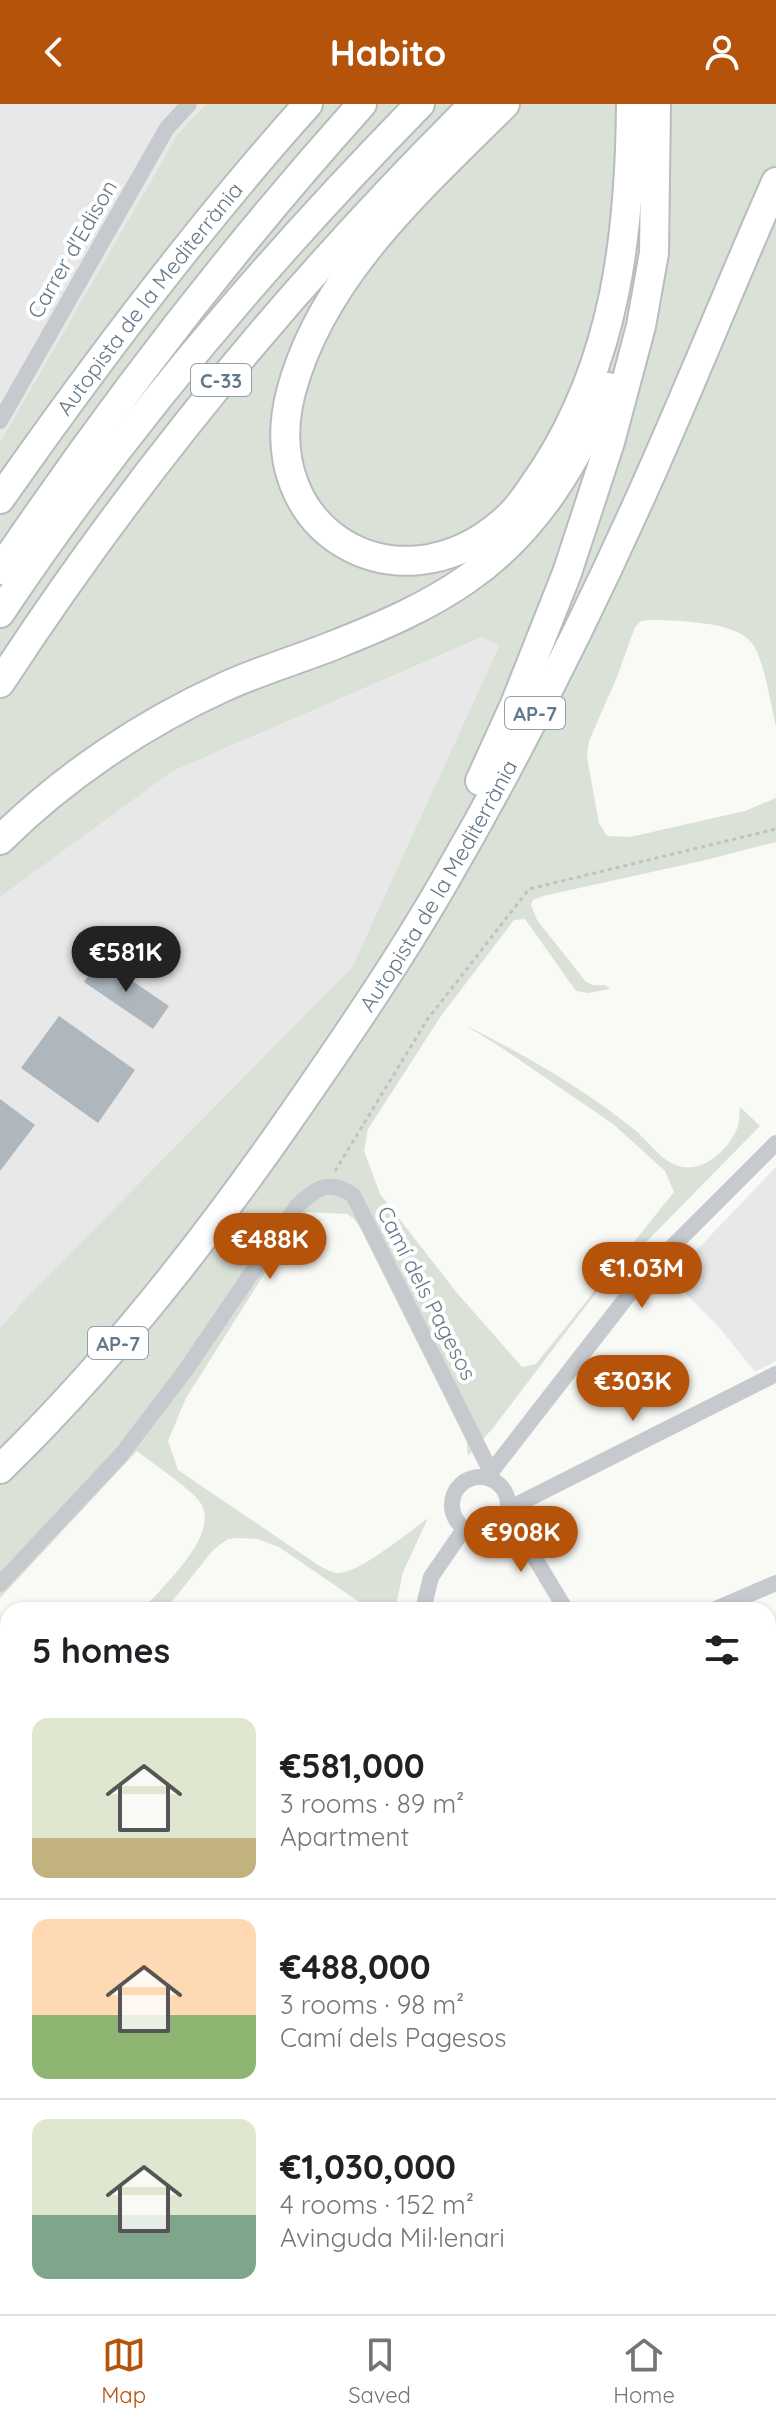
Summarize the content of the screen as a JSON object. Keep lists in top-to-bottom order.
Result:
{
  "streets": {
    "highway": ["Autopista de la Mediterrània", "C-33", "AP-7"],
    "street": ["Carrer d'Edison", "Camí dels Pagesos"]
  },
  "page": {
    "header": "Habito",
    "price": [
      "€581K",
      "€488K",
      "€1.03M",
      "€303K",
      "€908K"
    ],
    "heading": "5 homes",
    "list": [
      {
        "name": "€581,000",
        "note": "3 rooms · 89 m² · Apartment"
      },
      {
        "name": "€488,000",
        "note": "3 rooms · 98 m² · Camí dels Pagesos"
      },
      {
        "name": "€1,030,000",
        "note": "4 rooms · 152 m² · Avinguda Mil·lenari"
      }
    ],
    "tabs": ["Map", "Saved", "Home"]
  }
}
